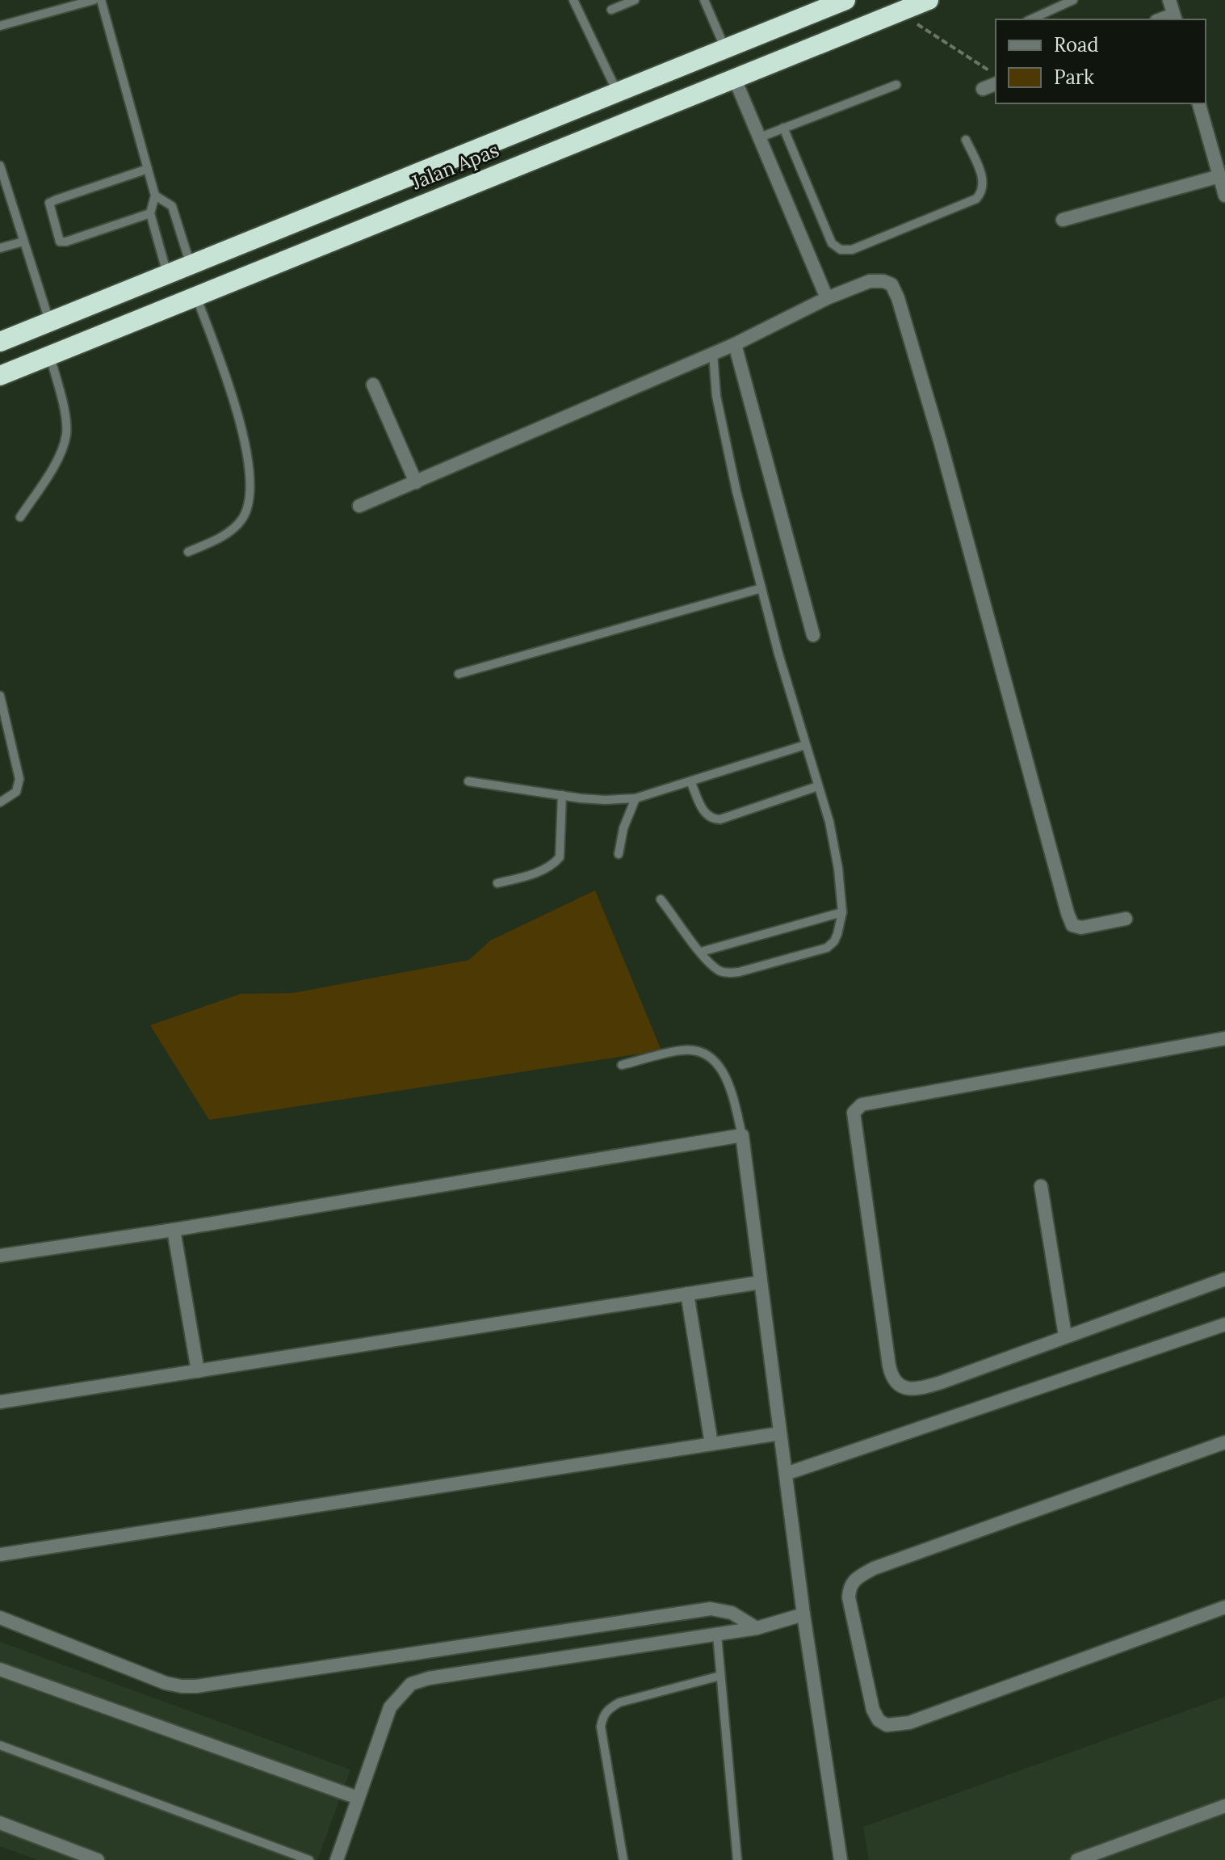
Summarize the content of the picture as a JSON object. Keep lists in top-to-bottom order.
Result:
{
  "streets": {
    "highway": ["Jalan Apas"]
  },
  "legend": ["Road", "Park"]
}
